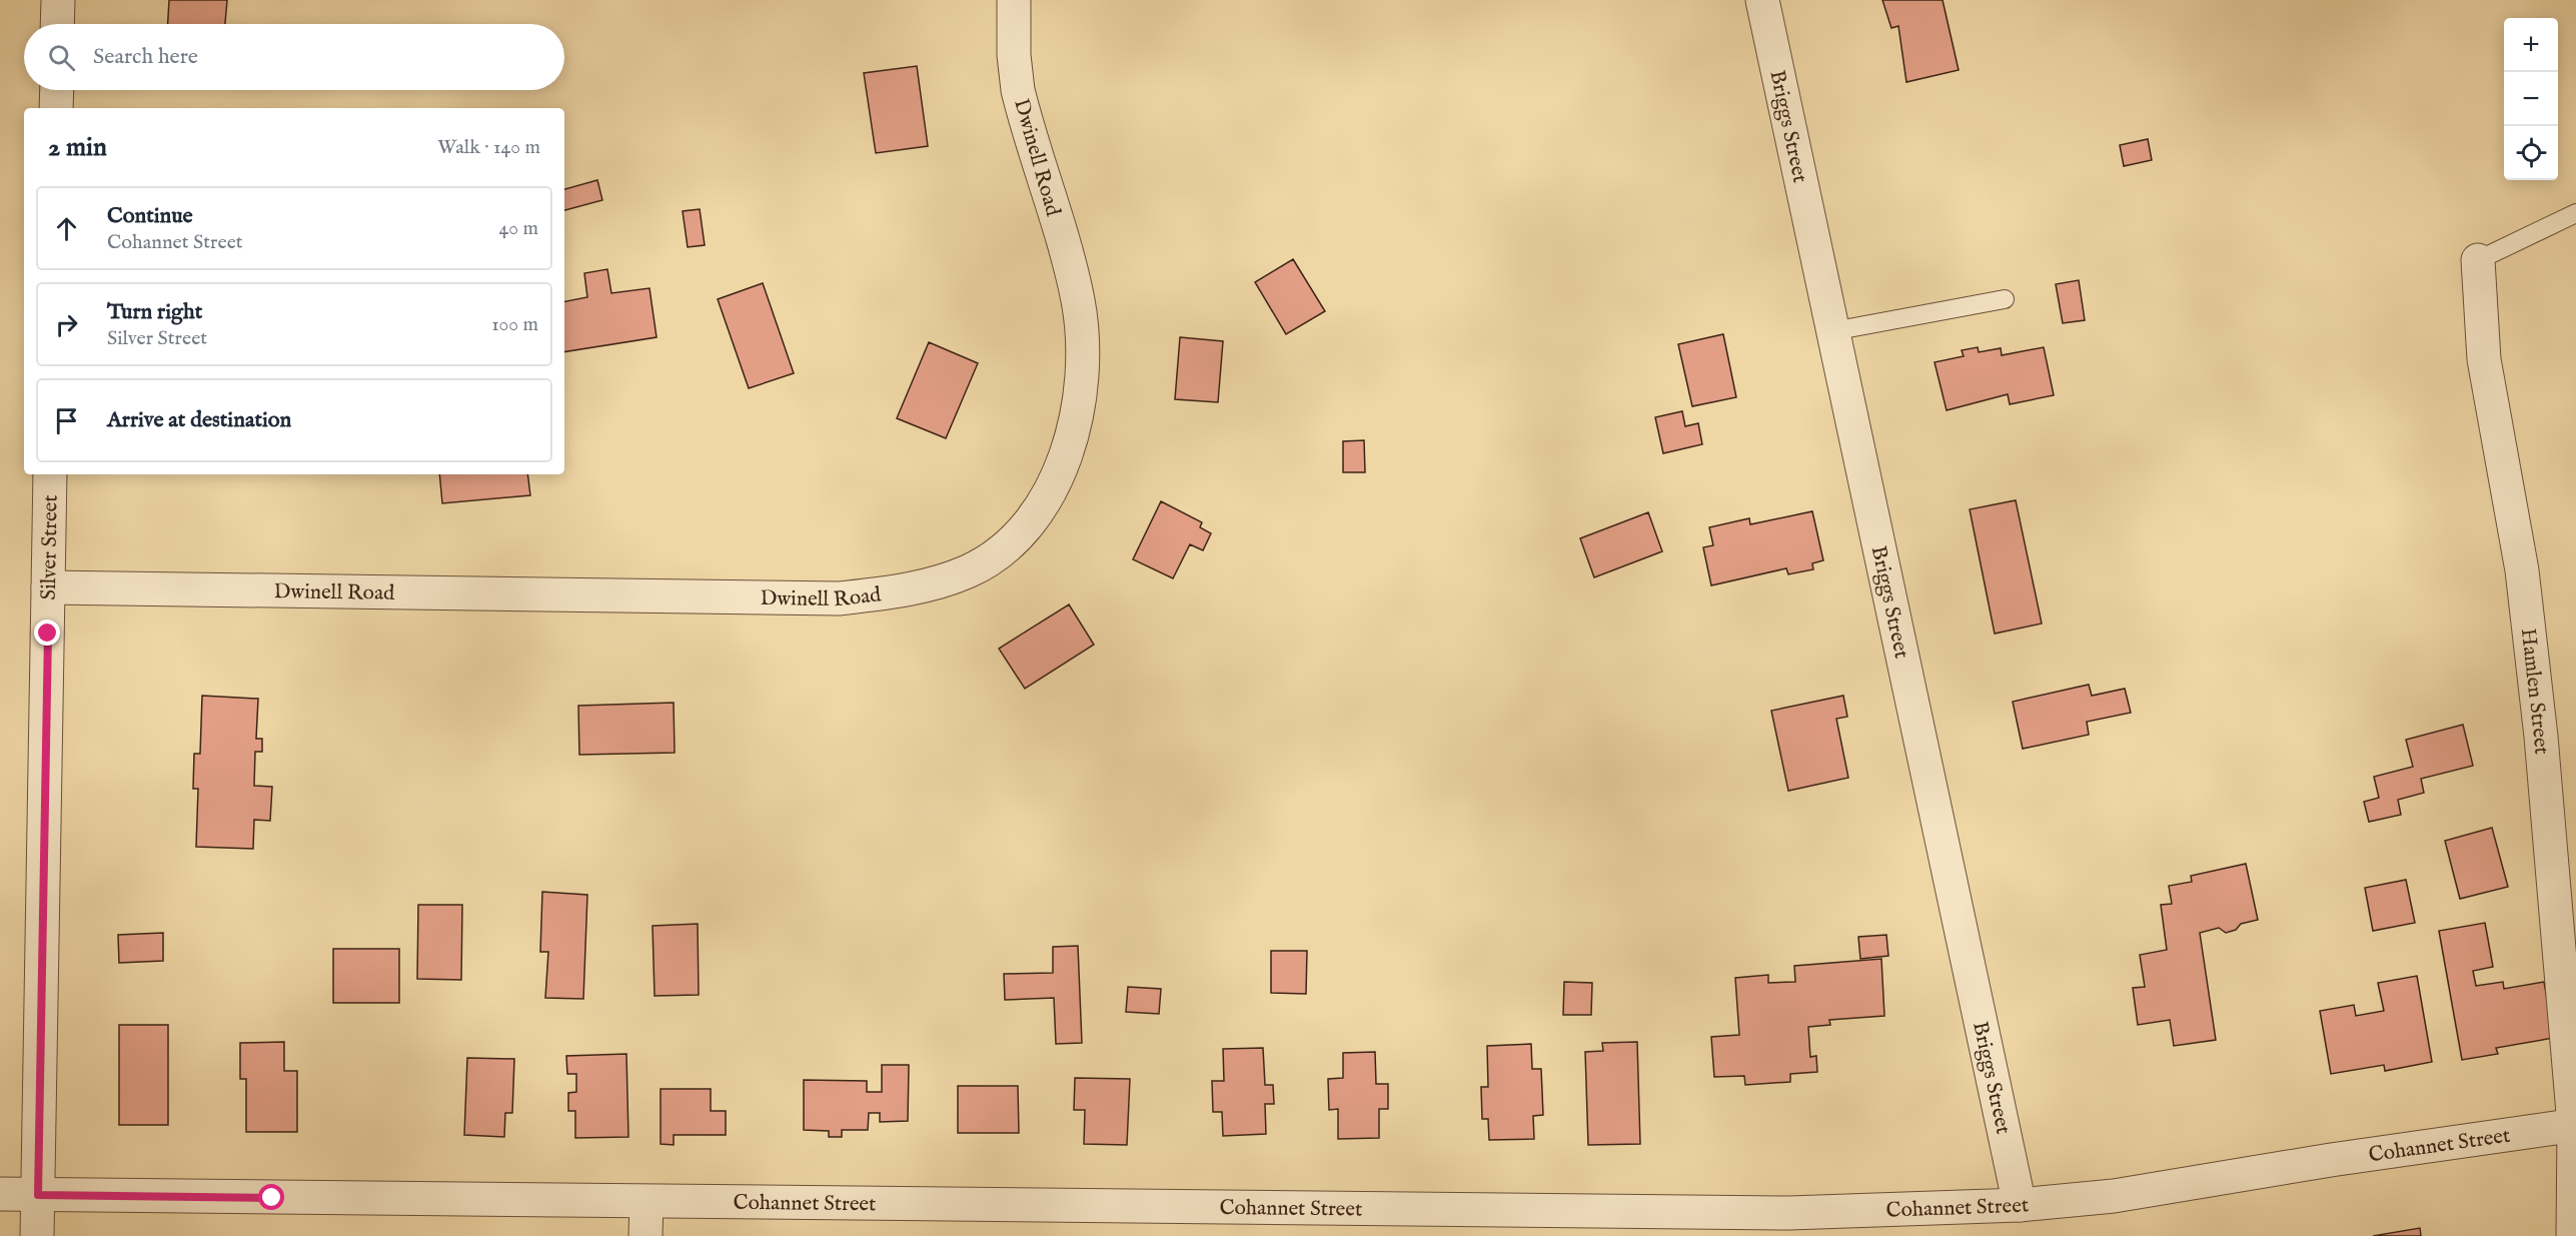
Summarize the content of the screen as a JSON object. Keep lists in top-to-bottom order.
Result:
{
  "streets": {
    "street": [
      "Briggs Street",
      "Dwinell Road",
      "Silver Street",
      "Hamlen Street",
      "Cohannet Street"
    ]
  },
  "crossings": [
    ["Briggs Street", "Cohannet Street"],
    ["Dwinell Road", "Silver Street"],
    ["Silver Street", "Cohannet Street"],
    ["Hamlen Street", "Cohannet Street"]
  ],
  "page": {
    "map_buttons": ["+", "−"],
    "search": "Search here",
    "heading": ["2 min", "Walk · 140 m"],
    "list": [
      ["Continue", "Cohannet Street", "40 m"],
      ["Turn right", "Silver Street", "100 m"],
      "Arrive at destination"
    ]
  }
}
